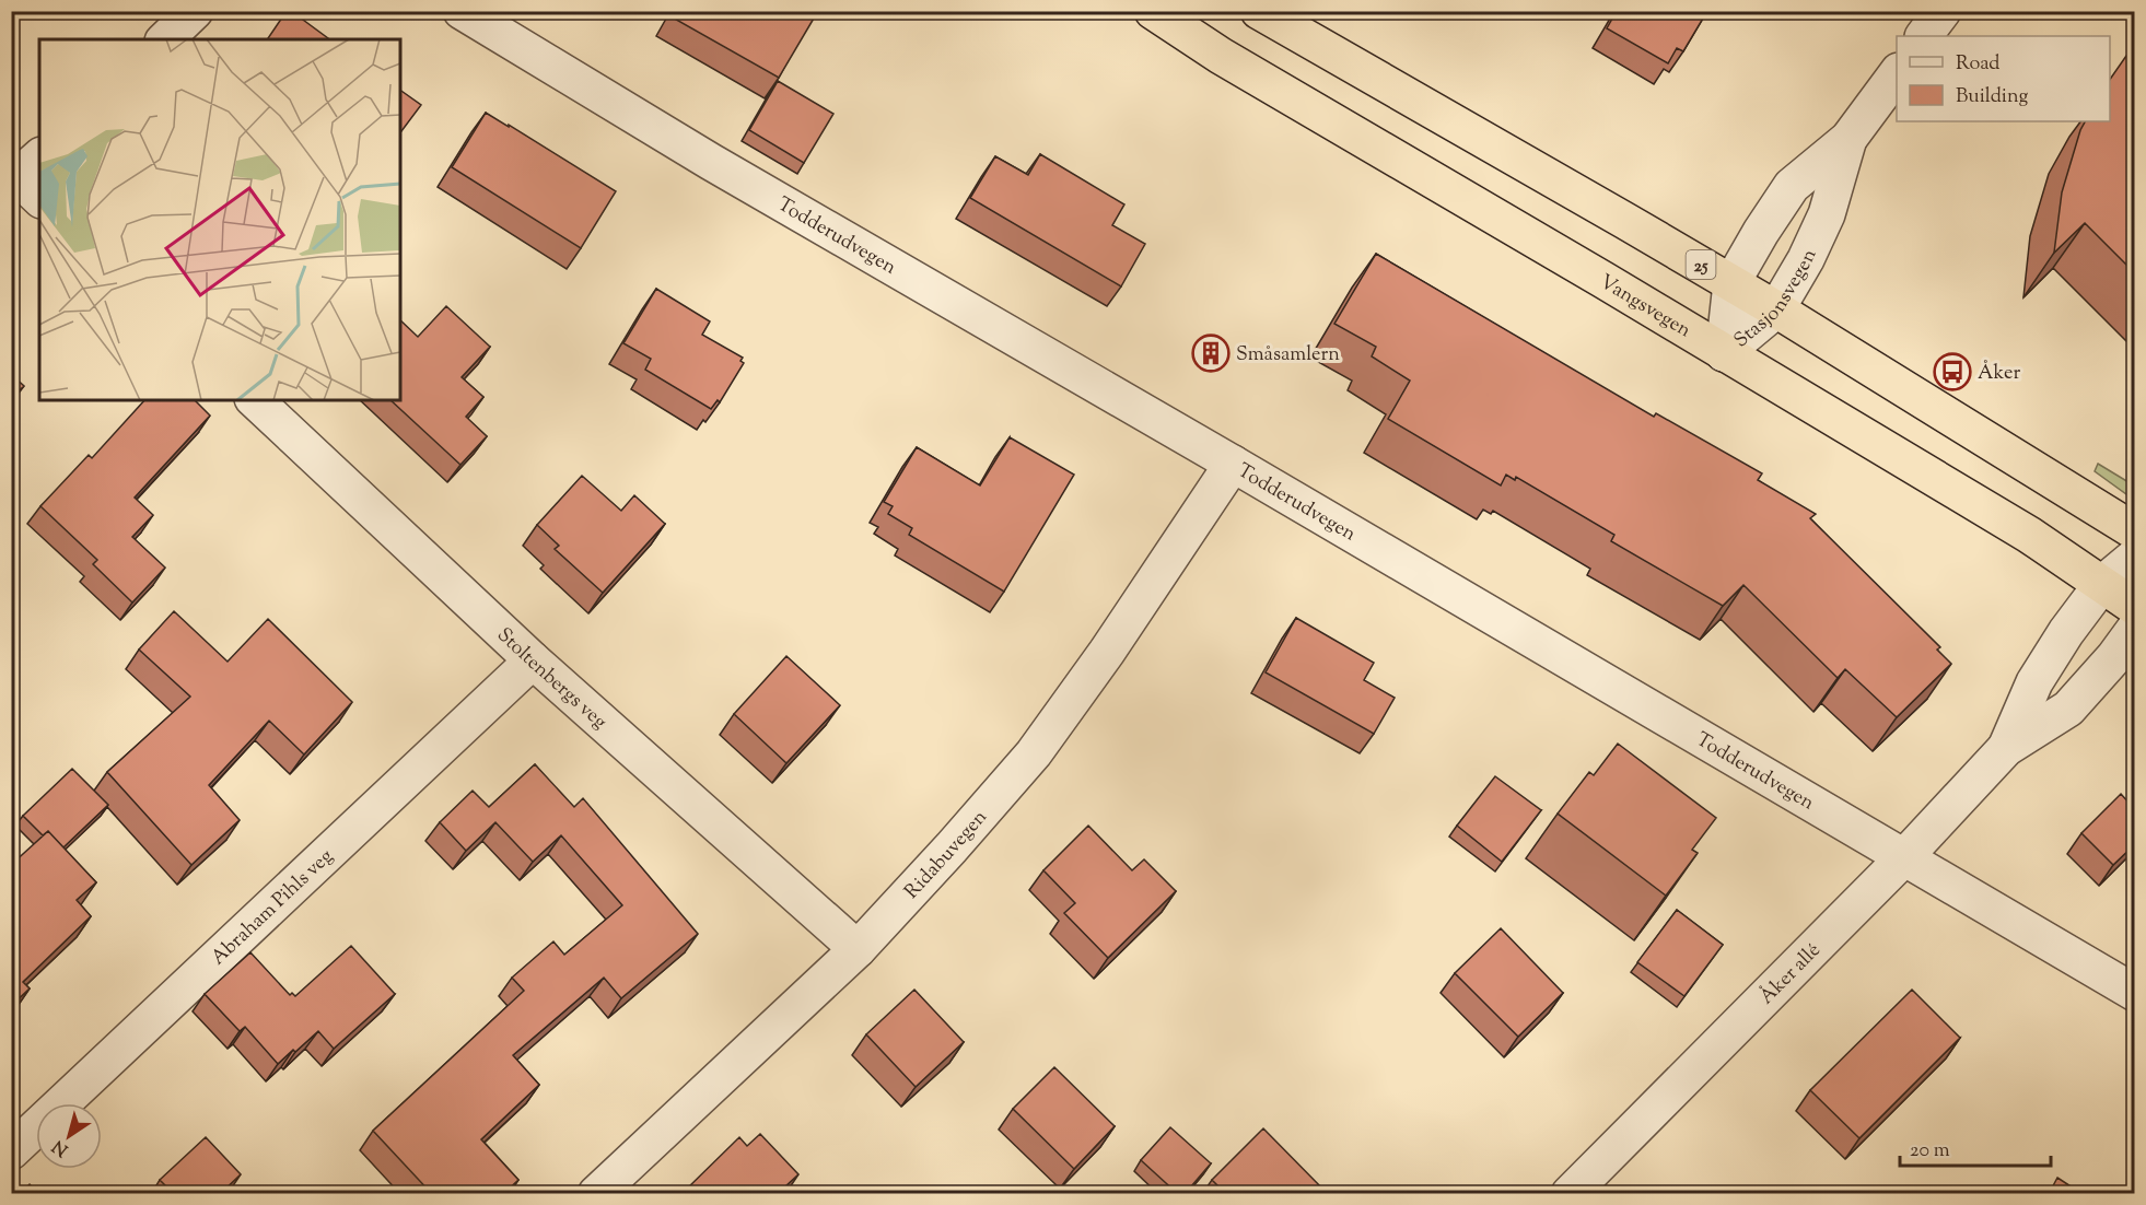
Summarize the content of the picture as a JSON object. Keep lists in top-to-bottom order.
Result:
{
  "streets": {
    "highway": ["25", "Vangsvegen"],
    "street": [
      "Todderudvegen",
      "Stasjonsvegen",
      "Stoltenbergs veg",
      "Ridabuvegen",
      "Abraham Pihls veg",
      "Åker allé"
    ]
  },
  "crossings": [
    ["Todderudvegen", "Ridabuvegen"],
    ["Todderudvegen", "Åker allé"],
    ["25", "Stasjonsvegen"],
    ["Stasjonsvegen", "Vangsvegen"],
    ["Vangsvegen", "Åker allé"],
    ["Stoltenbergs veg", "Ridabuvegen"],
    ["Stoltenbergs veg", "Abraham Pihls veg"]
  ],
  "places": {
    "building": ["Småsamlern"],
    "bus stop": ["Åker"]
  },
  "legend": ["Road", "Building"],
  "scale_bar": "20 m",
  "north": "bottom left"
}
